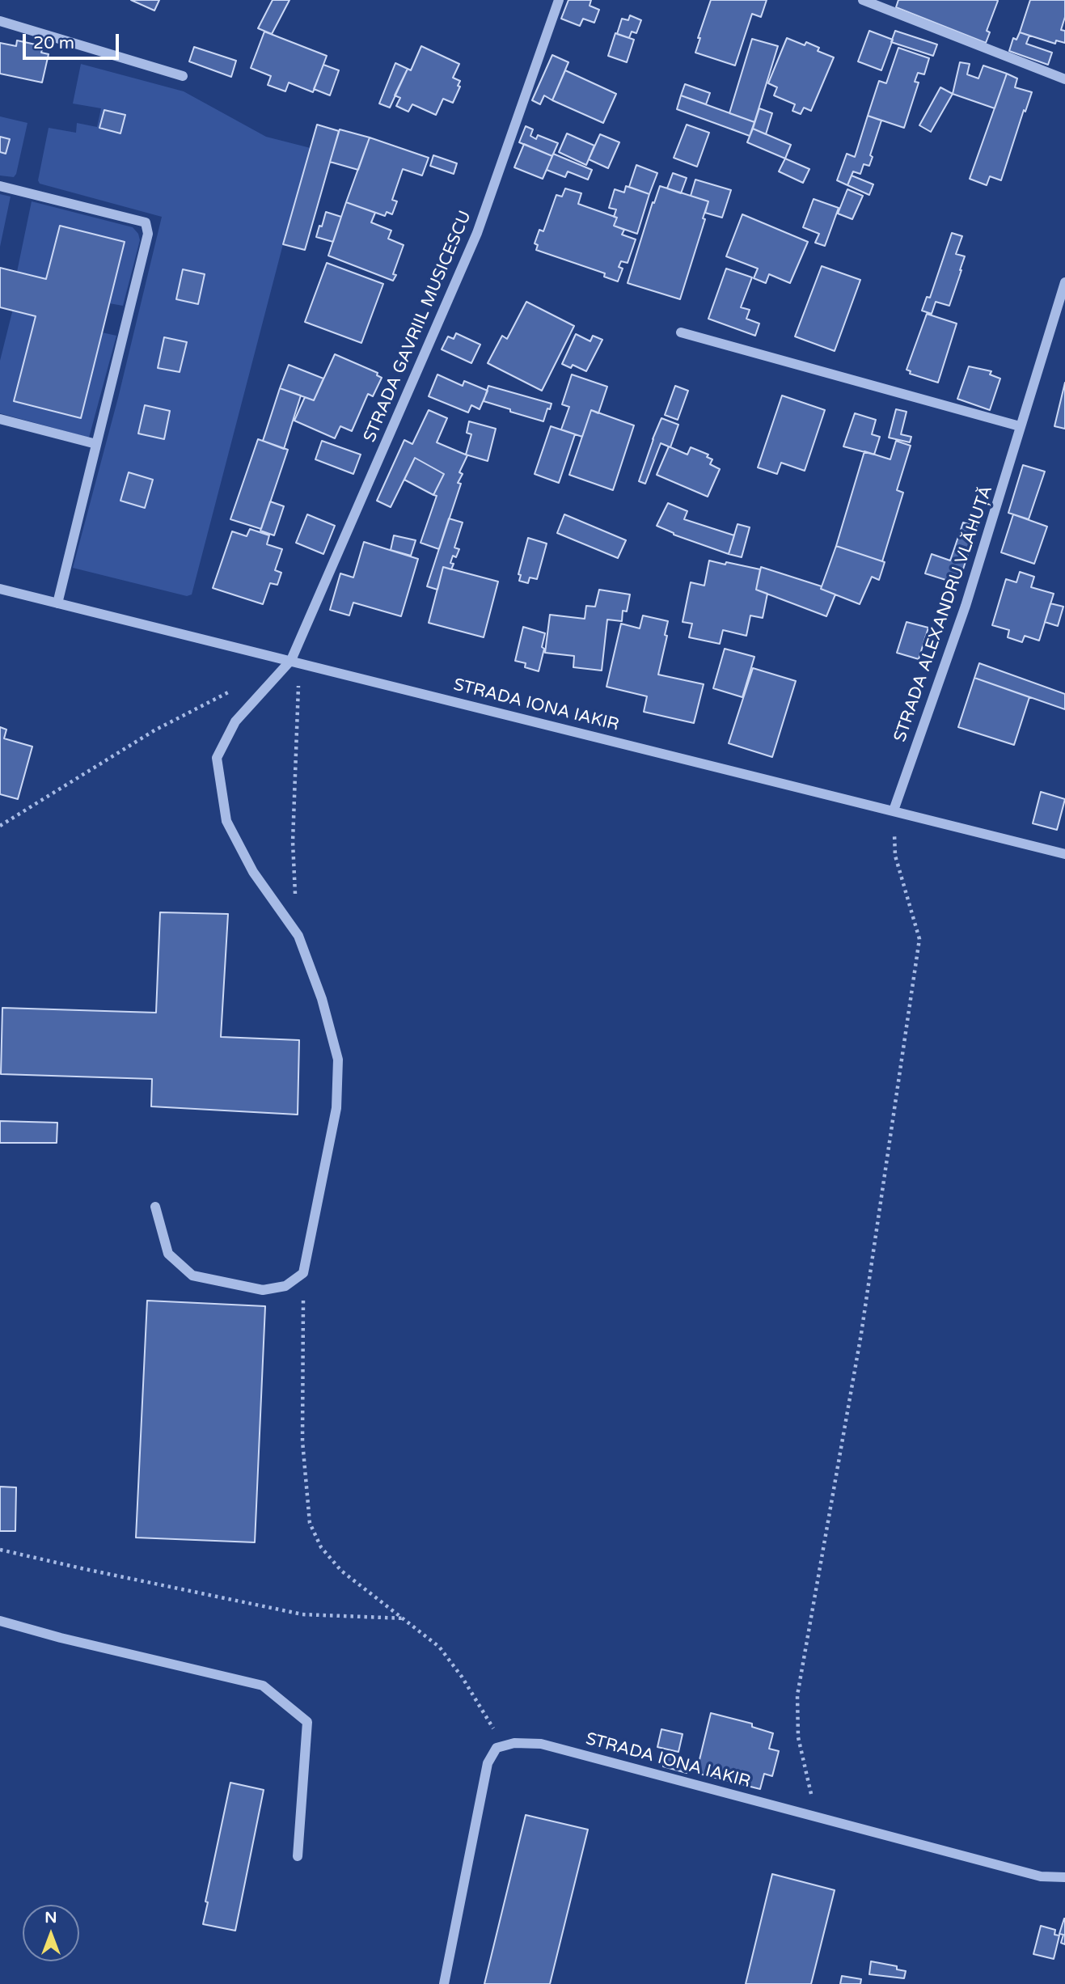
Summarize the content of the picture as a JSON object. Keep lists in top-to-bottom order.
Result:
{
  "streets": {
    "street": ["STRADA GAVRIIL MUSICESCU", "STRADA ALEXANDRU VLĂHUȚĂ", "STRADA IONA IAKIR"]
  },
  "crossings": [
    ["STRADA GAVRIIL MUSICESCU", "STRADA IONA IAKIR"],
    ["STRADA ALEXANDRU VLĂHUȚĂ", "STRADA IONA IAKIR"]
  ],
  "scale_bar": "20 m",
  "north": "top"
}
